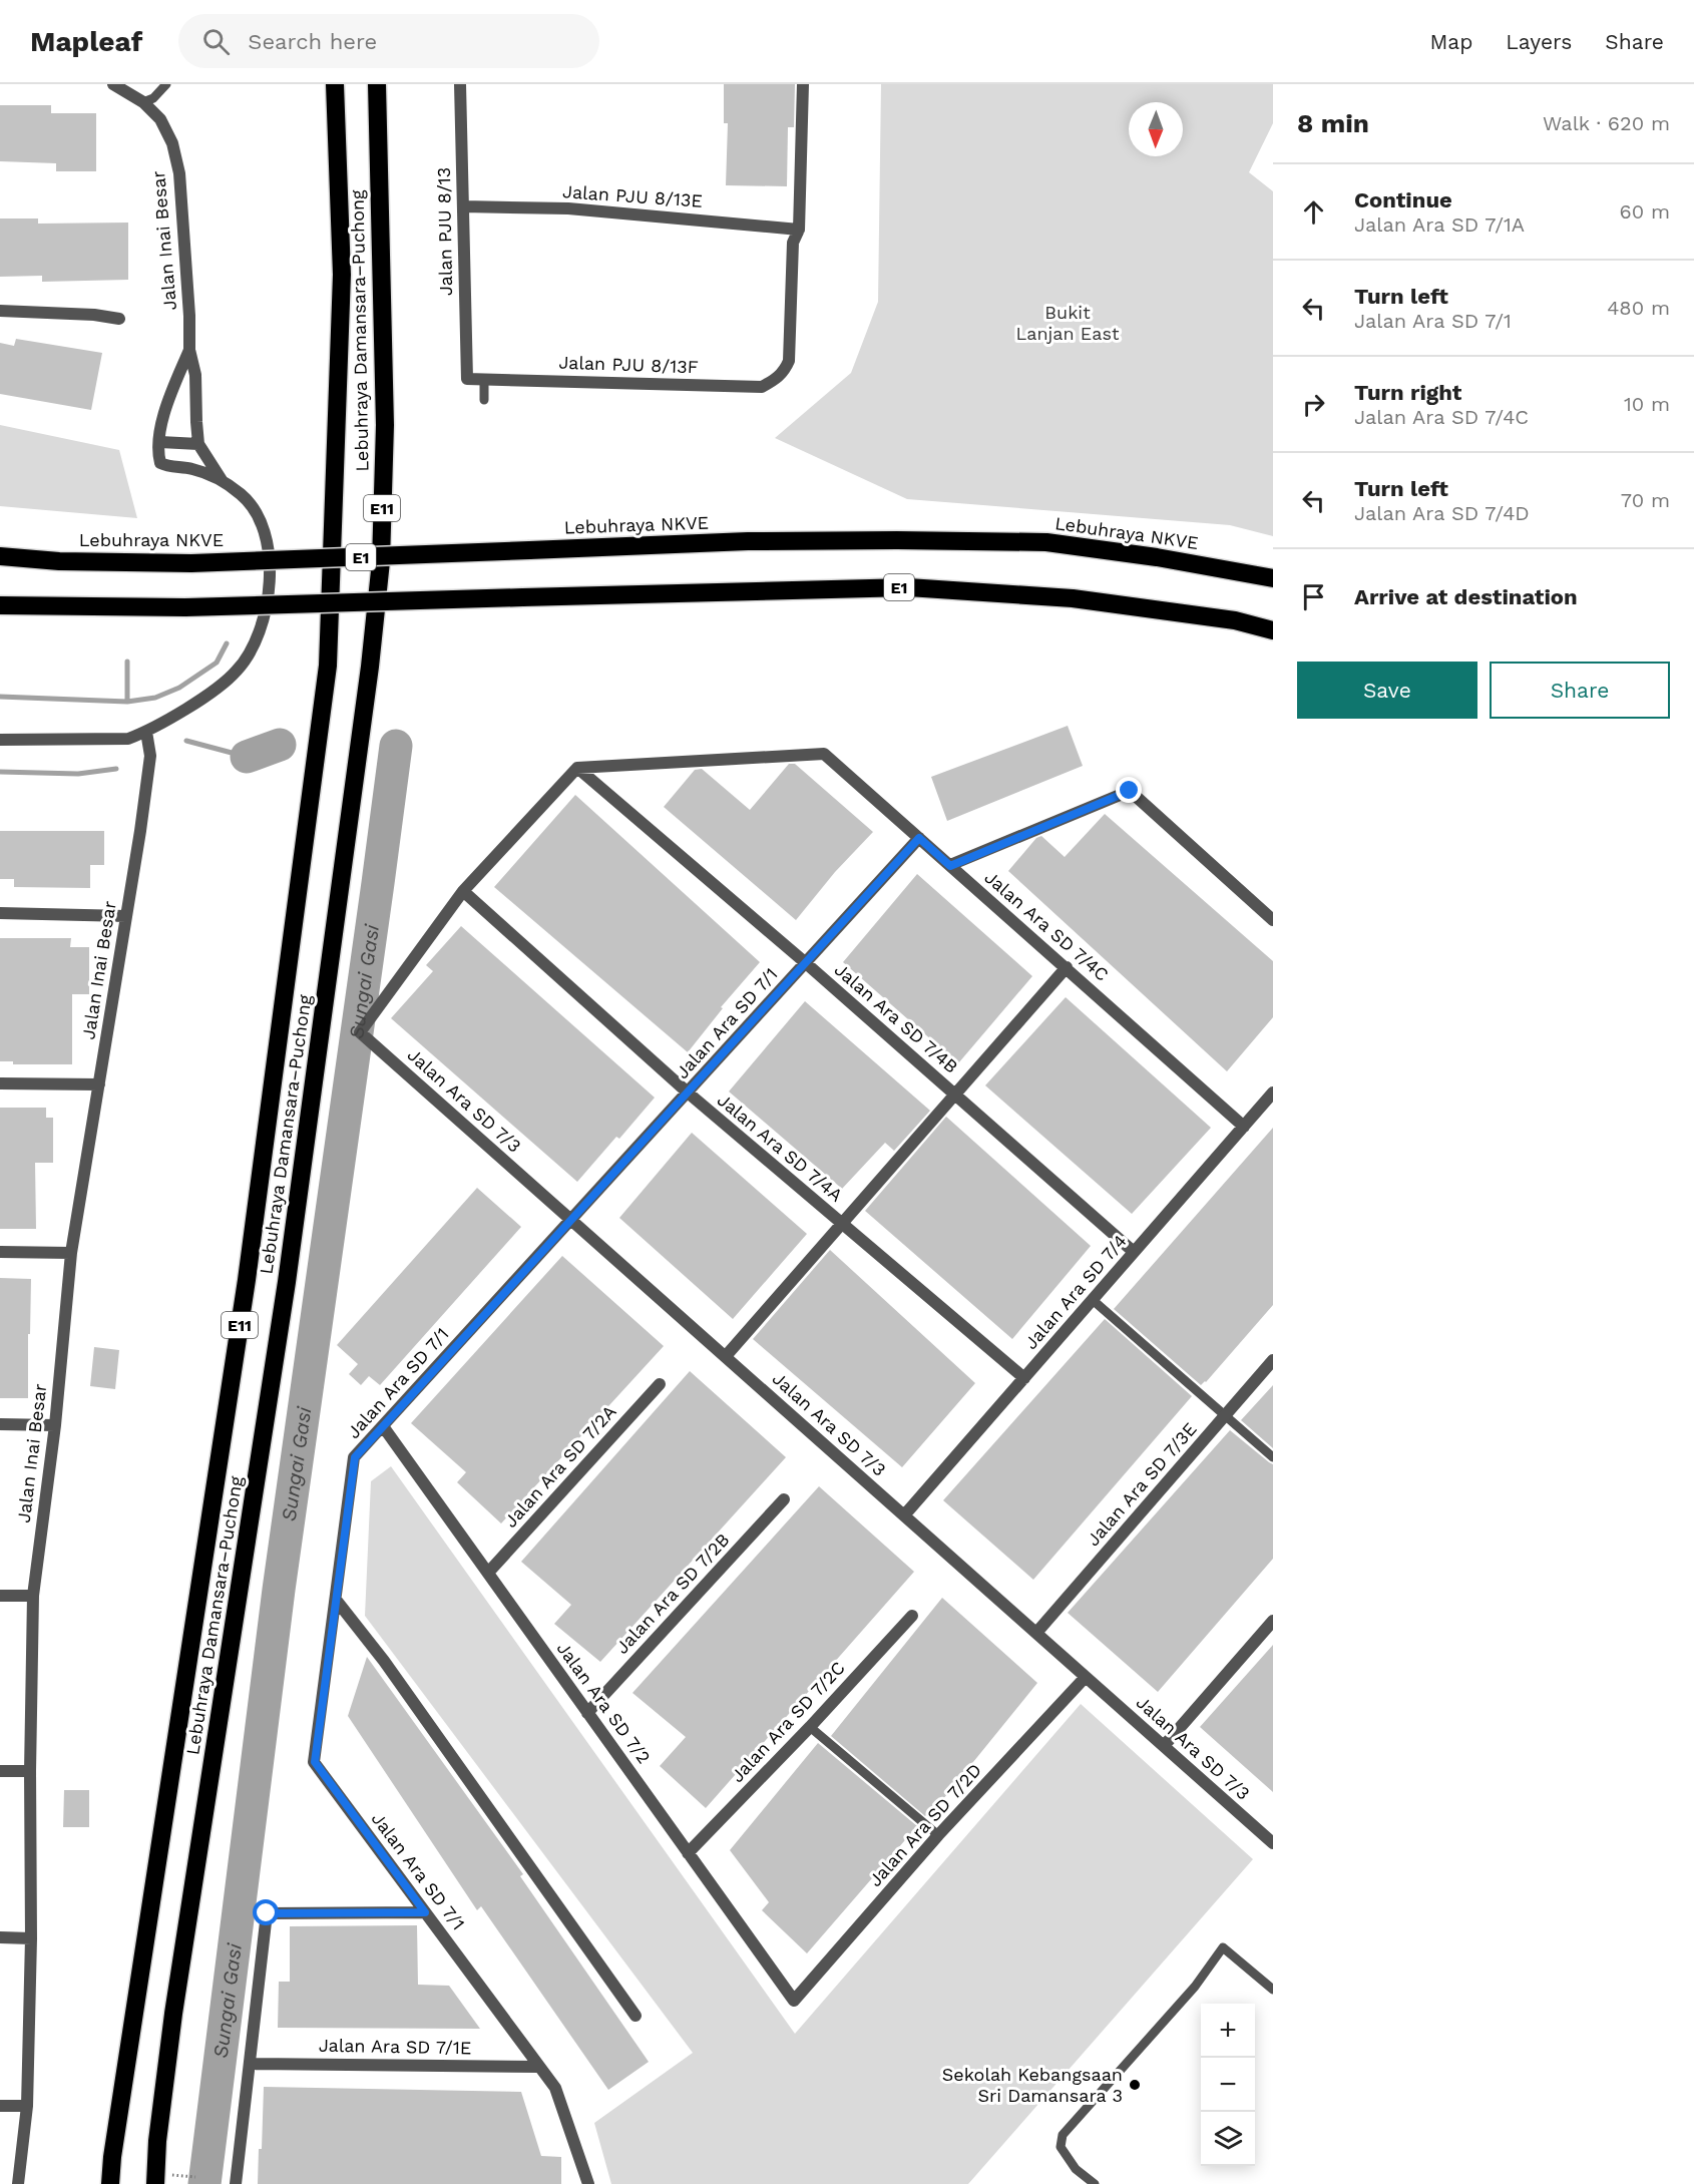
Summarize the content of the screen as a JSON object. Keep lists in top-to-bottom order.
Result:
{
  "streets": {
    "highway": [
      "Lebuhraya Damansara–Puchong",
      "E11",
      "Lebuhraya NKVE",
      "E1"
    ],
    "street": [
      "Jalan PJU 8/13E",
      "Jalan PJU 8/13",
      "Jalan Inai Besar",
      "Jalan PJU 8/13F",
      "Jalan Ara SD 7/4C",
      "Jalan Ara SD 7/4B",
      "Jalan Ara SD 7/1",
      "Jalan Ara SD 7/3",
      "Jalan Ara SD 7/4A",
      "Jalan Ara SD 7/4",
      "Jalan Ara SD 7/2A",
      "Jalan Ara SD 7/3E",
      "Jalan Ara SD 7/2B",
      "Jalan Ara SD 7/2",
      "Jalan Ara SD 7/2C",
      "Jalan Ara SD 7/2D",
      "Jalan Ara SD 7/1E"
    ]
  },
  "crossings": [
    ["Jalan PJU 8/13E", "Jalan PJU 8/13"],
    ["Jalan PJU 8/13E", "Jalan PJU 8/13F"],
    ["Jalan PJU 8/13", "Jalan PJU 8/13F"],
    ["Jalan Ara SD 7/4C", "Jalan Ara SD 7/4B"],
    ["Jalan Ara SD 7/4C", "Jalan Ara SD 7/1"],
    ["Jalan Ara SD 7/4C", "Jalan Ara SD 7/4"],
    ["Jalan Ara SD 7/4B", "Jalan Ara SD 7/1"],
    ["Jalan Ara SD 7/4B", "Jalan Ara SD 7/4"],
    ["Jalan Ara SD 7/1", "Jalan Ara SD 7/3"],
    ["Jalan Ara SD 7/1", "Jalan Ara SD 7/4A"],
    ["Jalan Ara SD 7/1", "Jalan Ara SD 7/2"],
    ["Jalan Ara SD 7/1", "Jalan Ara SD 7/1E"],
    ["Jalan Ara SD 7/3", "Jalan Ara SD 7/4A"],
    ["Jalan Ara SD 7/3", "Jalan Ara SD 7/4"],
    ["Jalan Ara SD 7/3", "Jalan Ara SD 7/3E"],
    ["Jalan Ara SD 7/3", "Jalan Ara SD 7/2D"],
    ["Jalan Ara SD 7/4A", "Jalan Ara SD 7/4"],
    ["Jalan Ara SD 7/2A", "Jalan Ara SD 7/2"],
    ["Jalan Ara SD 7/2B", "Jalan Ara SD 7/2"],
    ["Jalan Ara SD 7/2", "Jalan Ara SD 7/2C"],
    ["Jalan Ara SD 7/2", "Jalan Ara SD 7/2D"]
  ],
  "water": ["Sungai Gasi"],
  "parks": ["Bukit Lanjan East"],
  "places": ["Sekolah Kebangsaan Sri Damansara 3"],
  "north": "bottom",
  "page": {
    "header": "Mapleaf",
    "search": "Search here",
    "nav": ["Map", "Layers", "Share"],
    "heading": ["8 min", "Walk · 620 m"],
    "list": [
      ["Continue", "Jalan Ara SD 7/1A", "60 m"],
      ["Turn left", "Jalan Ara SD 7/1", "480 m"],
      ["Turn right", "Jalan Ara SD 7/4C", "10 m"],
      ["Turn left", "Jalan Ara SD 7/4D", "70 m"],
      "Arrive at destination"
    ],
    "buttons": ["Save", "Share"],
    "map_buttons": ["+", "−"]
  }
}
